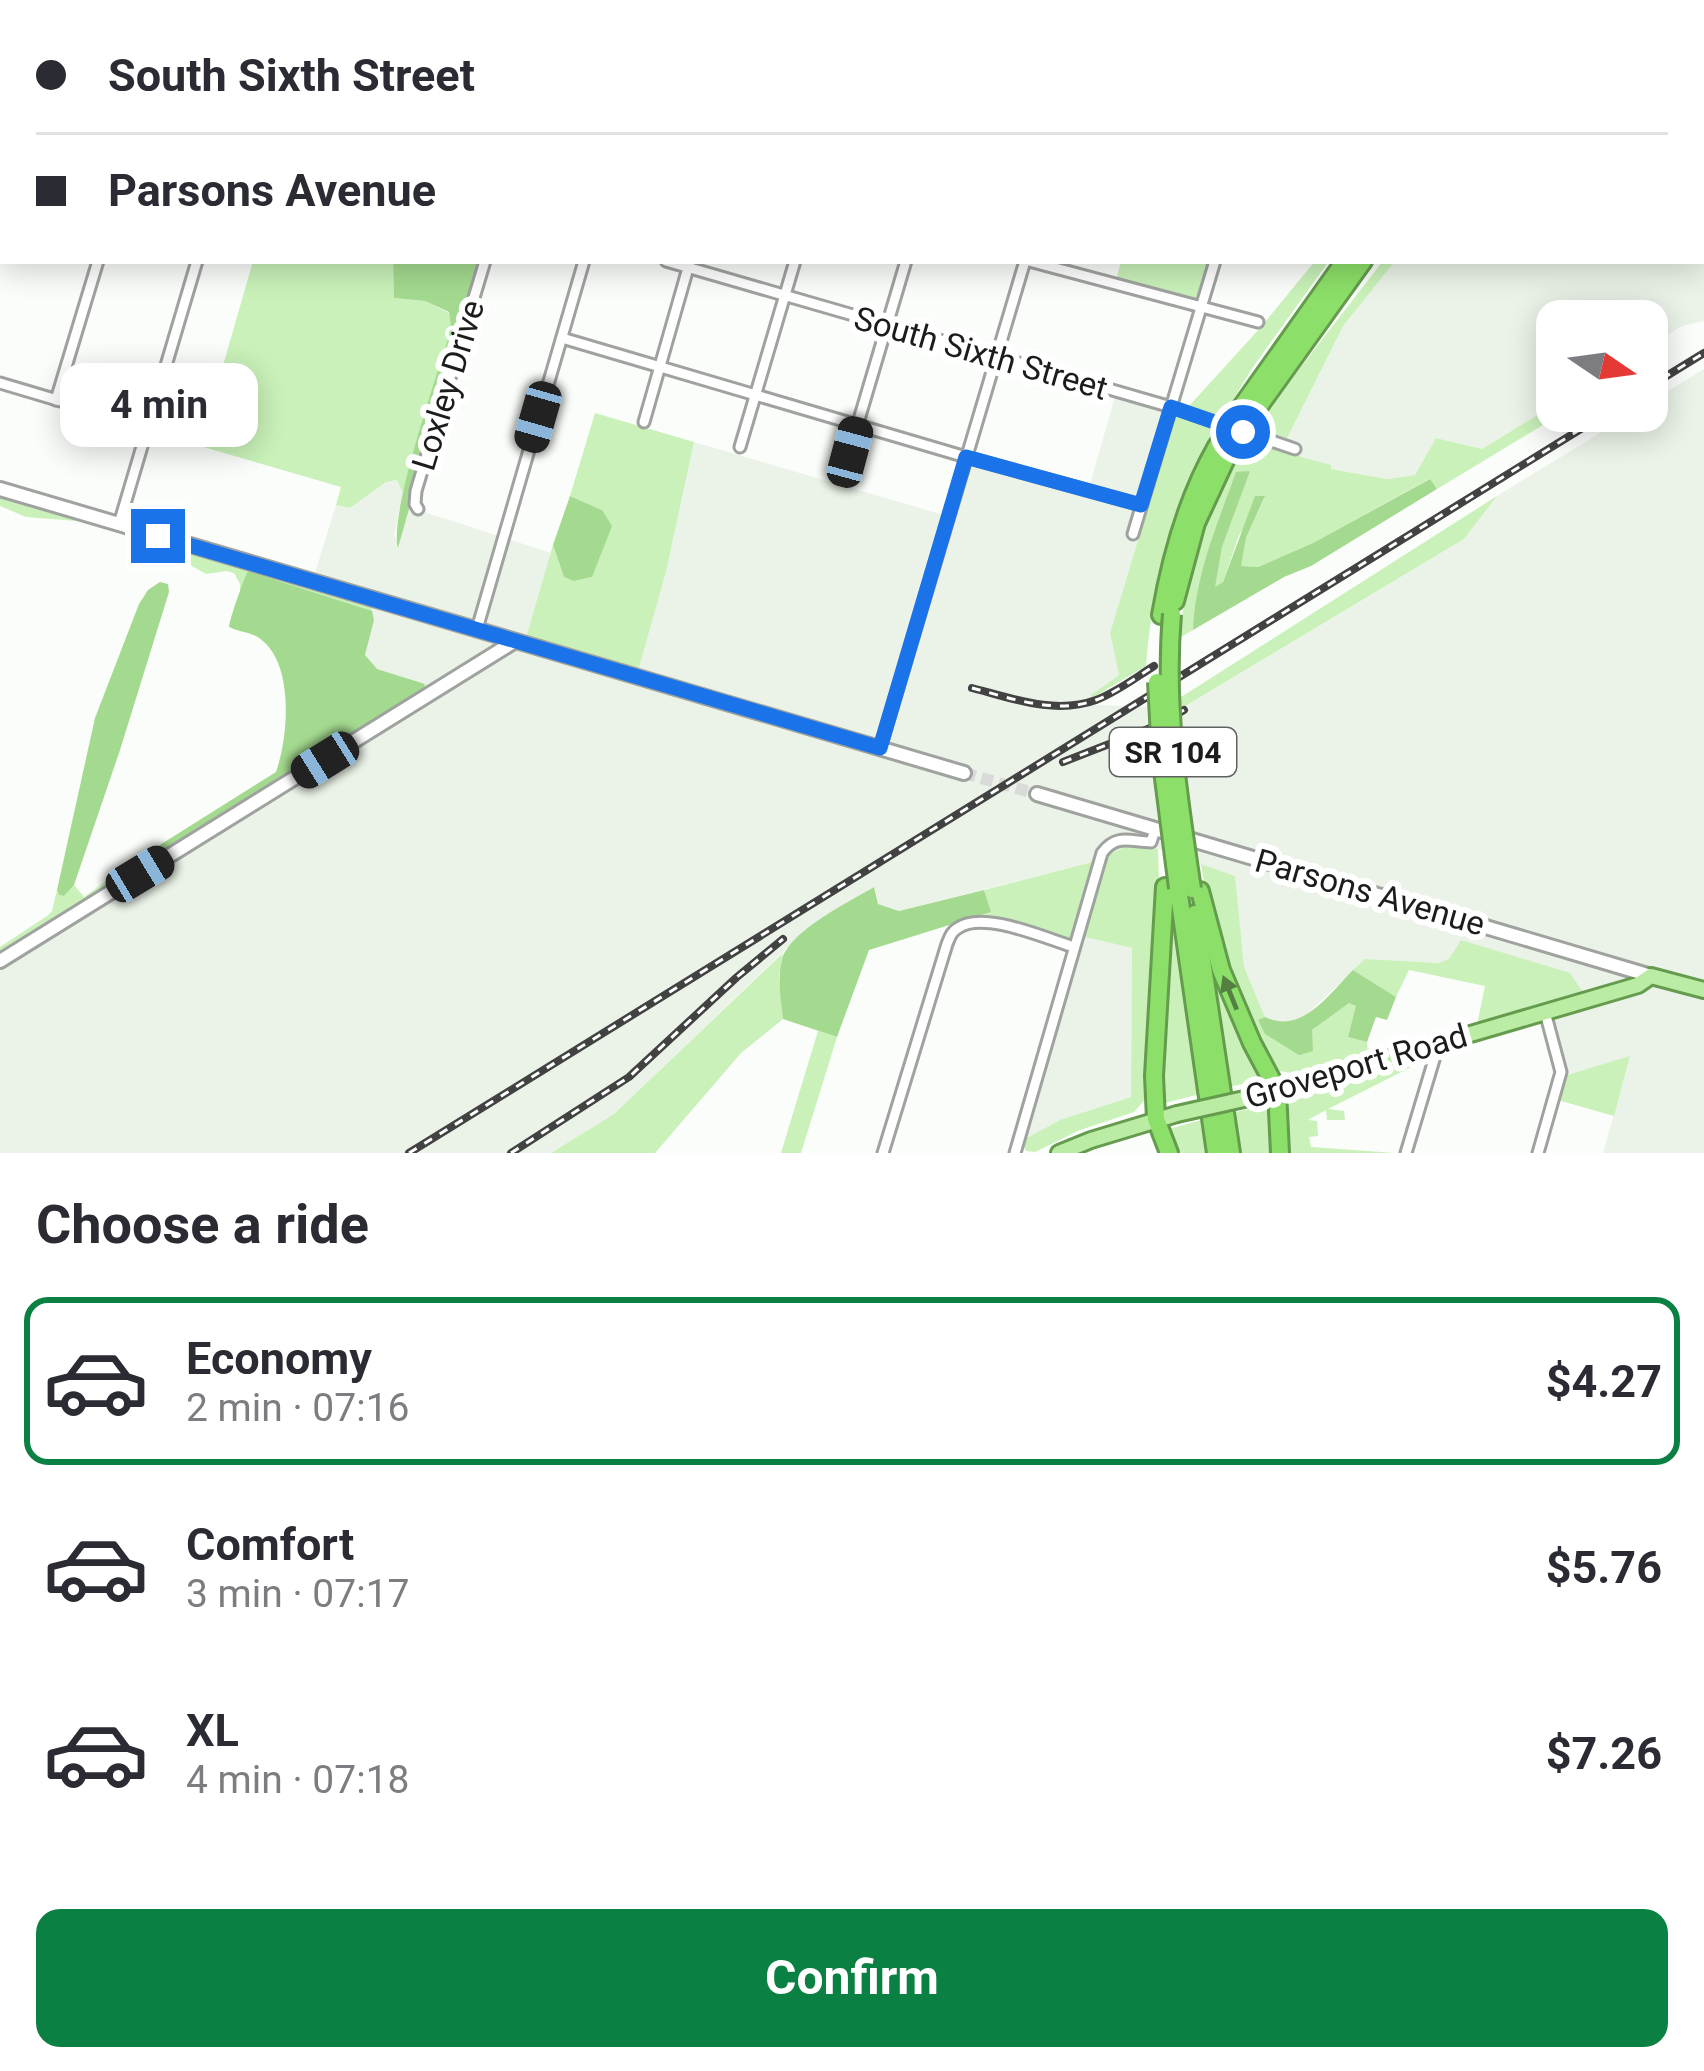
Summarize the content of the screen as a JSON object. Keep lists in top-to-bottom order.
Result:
{
  "streets": {
    "highway": ["SR 104"],
    "main road": ["Parsons Avenue", "Groveport Road"],
    "street": ["South Sixth Street", "Loxley Drive"]
  },
  "crossings": [
    ["Parsons Avenue", "Groveport Road"]
  ],
  "north": "right",
  "page": {
    "banner": ["South Sixth Street", "Parsons Avenue"],
    "bubble": "4 min",
    "heading": "Choose a ride",
    "list": [
      {
        "name": "Economy",
        "note": "2 min · 07:16",
        "value": "$4.27"
      },
      {
        "name": "Comfort",
        "note": "3 min · 07:17",
        "value": "$5.76"
      },
      {
        "name": "XL",
        "note": "4 min · 07:18",
        "value": "$7.26"
      }
    ],
    "buttons": "Confirm"
  }
}
